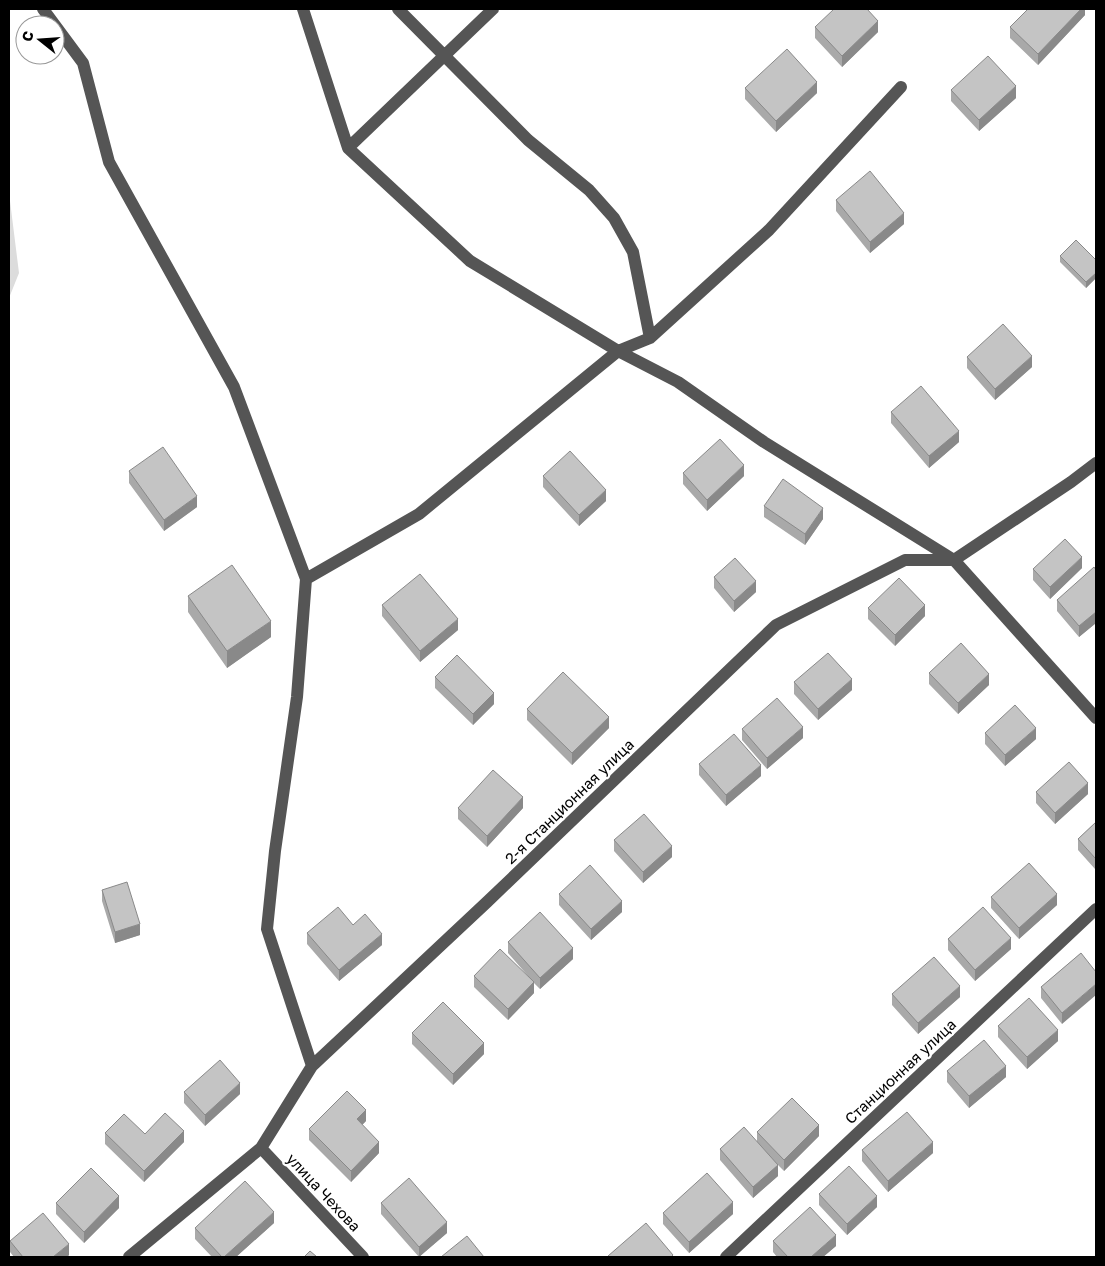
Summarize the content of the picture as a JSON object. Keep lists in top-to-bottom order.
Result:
{
  "streets": {
    "street": ["2-я Станционная улица", "Станционная улица", "улица Чехова"]
  },
  "crossings": [
    ["2-я Станционная улица", "улица Чехова"]
  ],
  "north": "left"
}
